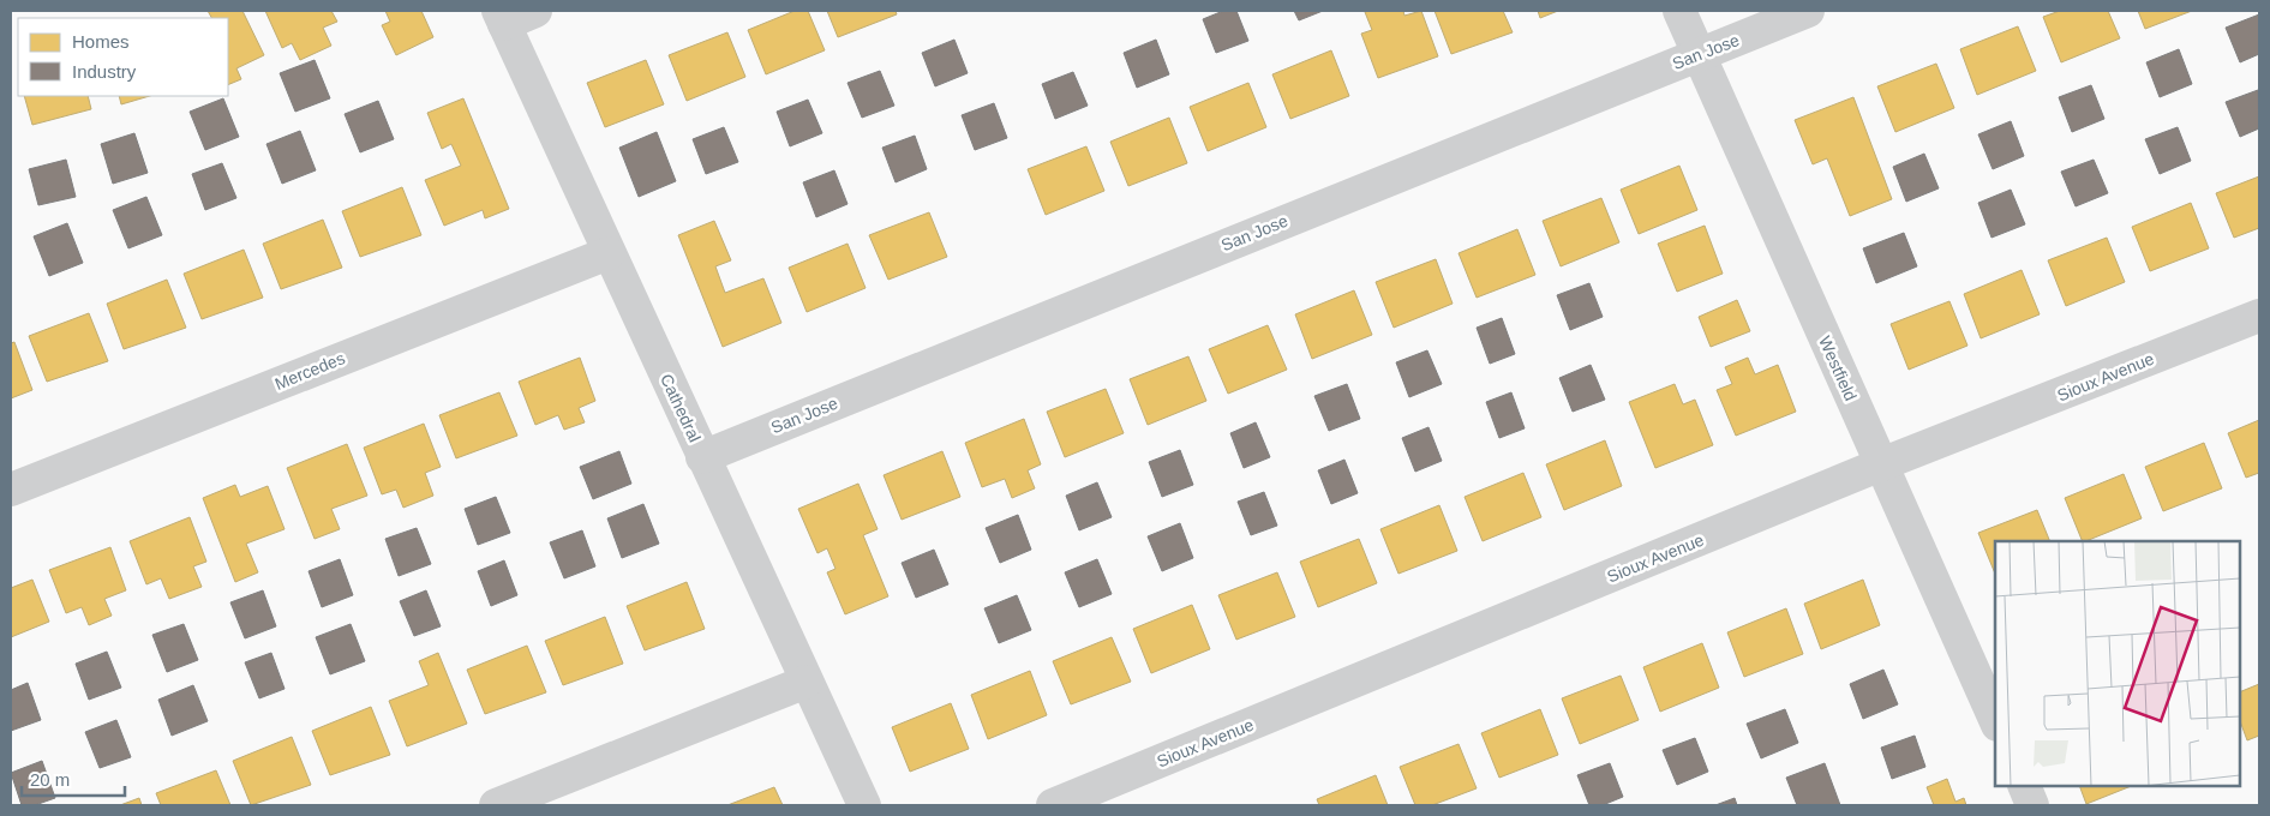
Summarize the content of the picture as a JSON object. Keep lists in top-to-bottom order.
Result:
{
  "streets": {
    "street": [
      "San Jose",
      "Westfield",
      "Mercedes",
      "Sioux Avenue",
      "Cathedral"
    ]
  },
  "crossings": [
    ["San Jose", "Westfield"],
    ["San Jose", "Cathedral"],
    ["Westfield", "Sioux Avenue"],
    ["Mercedes", "Cathedral"]
  ],
  "legend": ["Homes", "Industry"],
  "scale_bar": "20 m"
}
